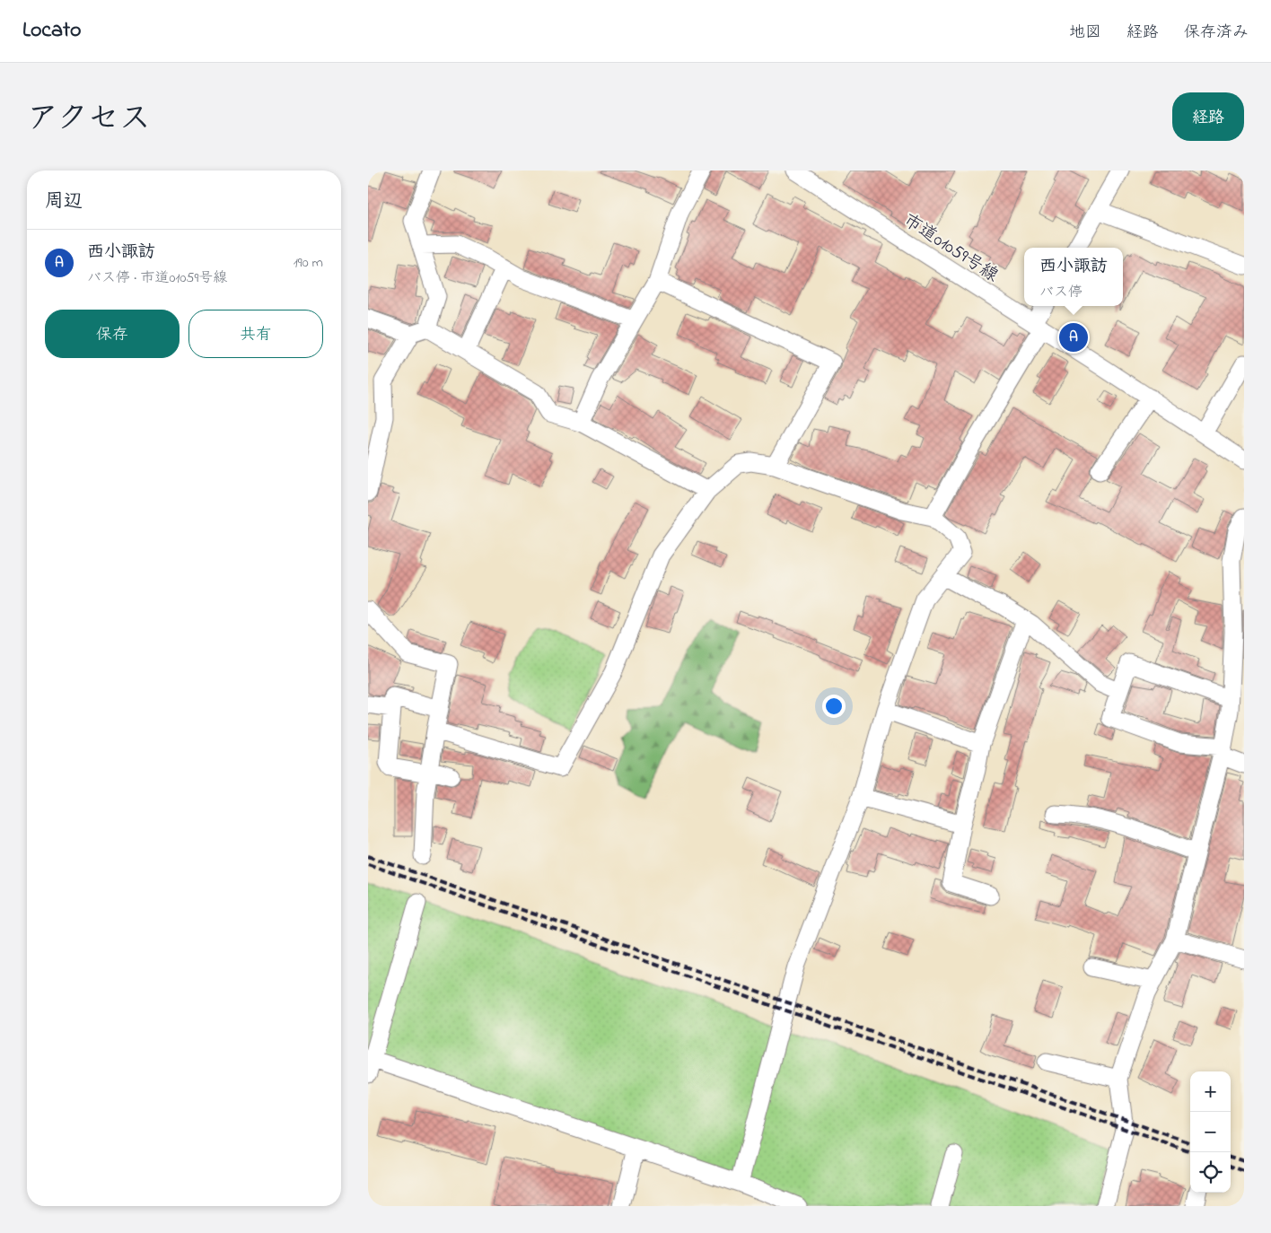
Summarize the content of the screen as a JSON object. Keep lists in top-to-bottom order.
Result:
{
  "streets": {
    "street": ["市道01059号線"]
  },
  "page": {
    "header": "Locato",
    "nav": ["地図", "経路", "保存済み"],
    "title": "アクセス",
    "buttons": [
      "経路",
      ["保存", "共有"]
    ],
    "heading": "周辺",
    "list": [
      {
        "mark": "A",
        "name": "西小諏訪",
        "note": "バス停 · 市道01059号線",
        "value": "190 m"
      }
    ],
    "popup": ["西小諏訪", "バス停"],
    "pins": "A",
    "map_buttons": ["+", "−"]
  }
}
